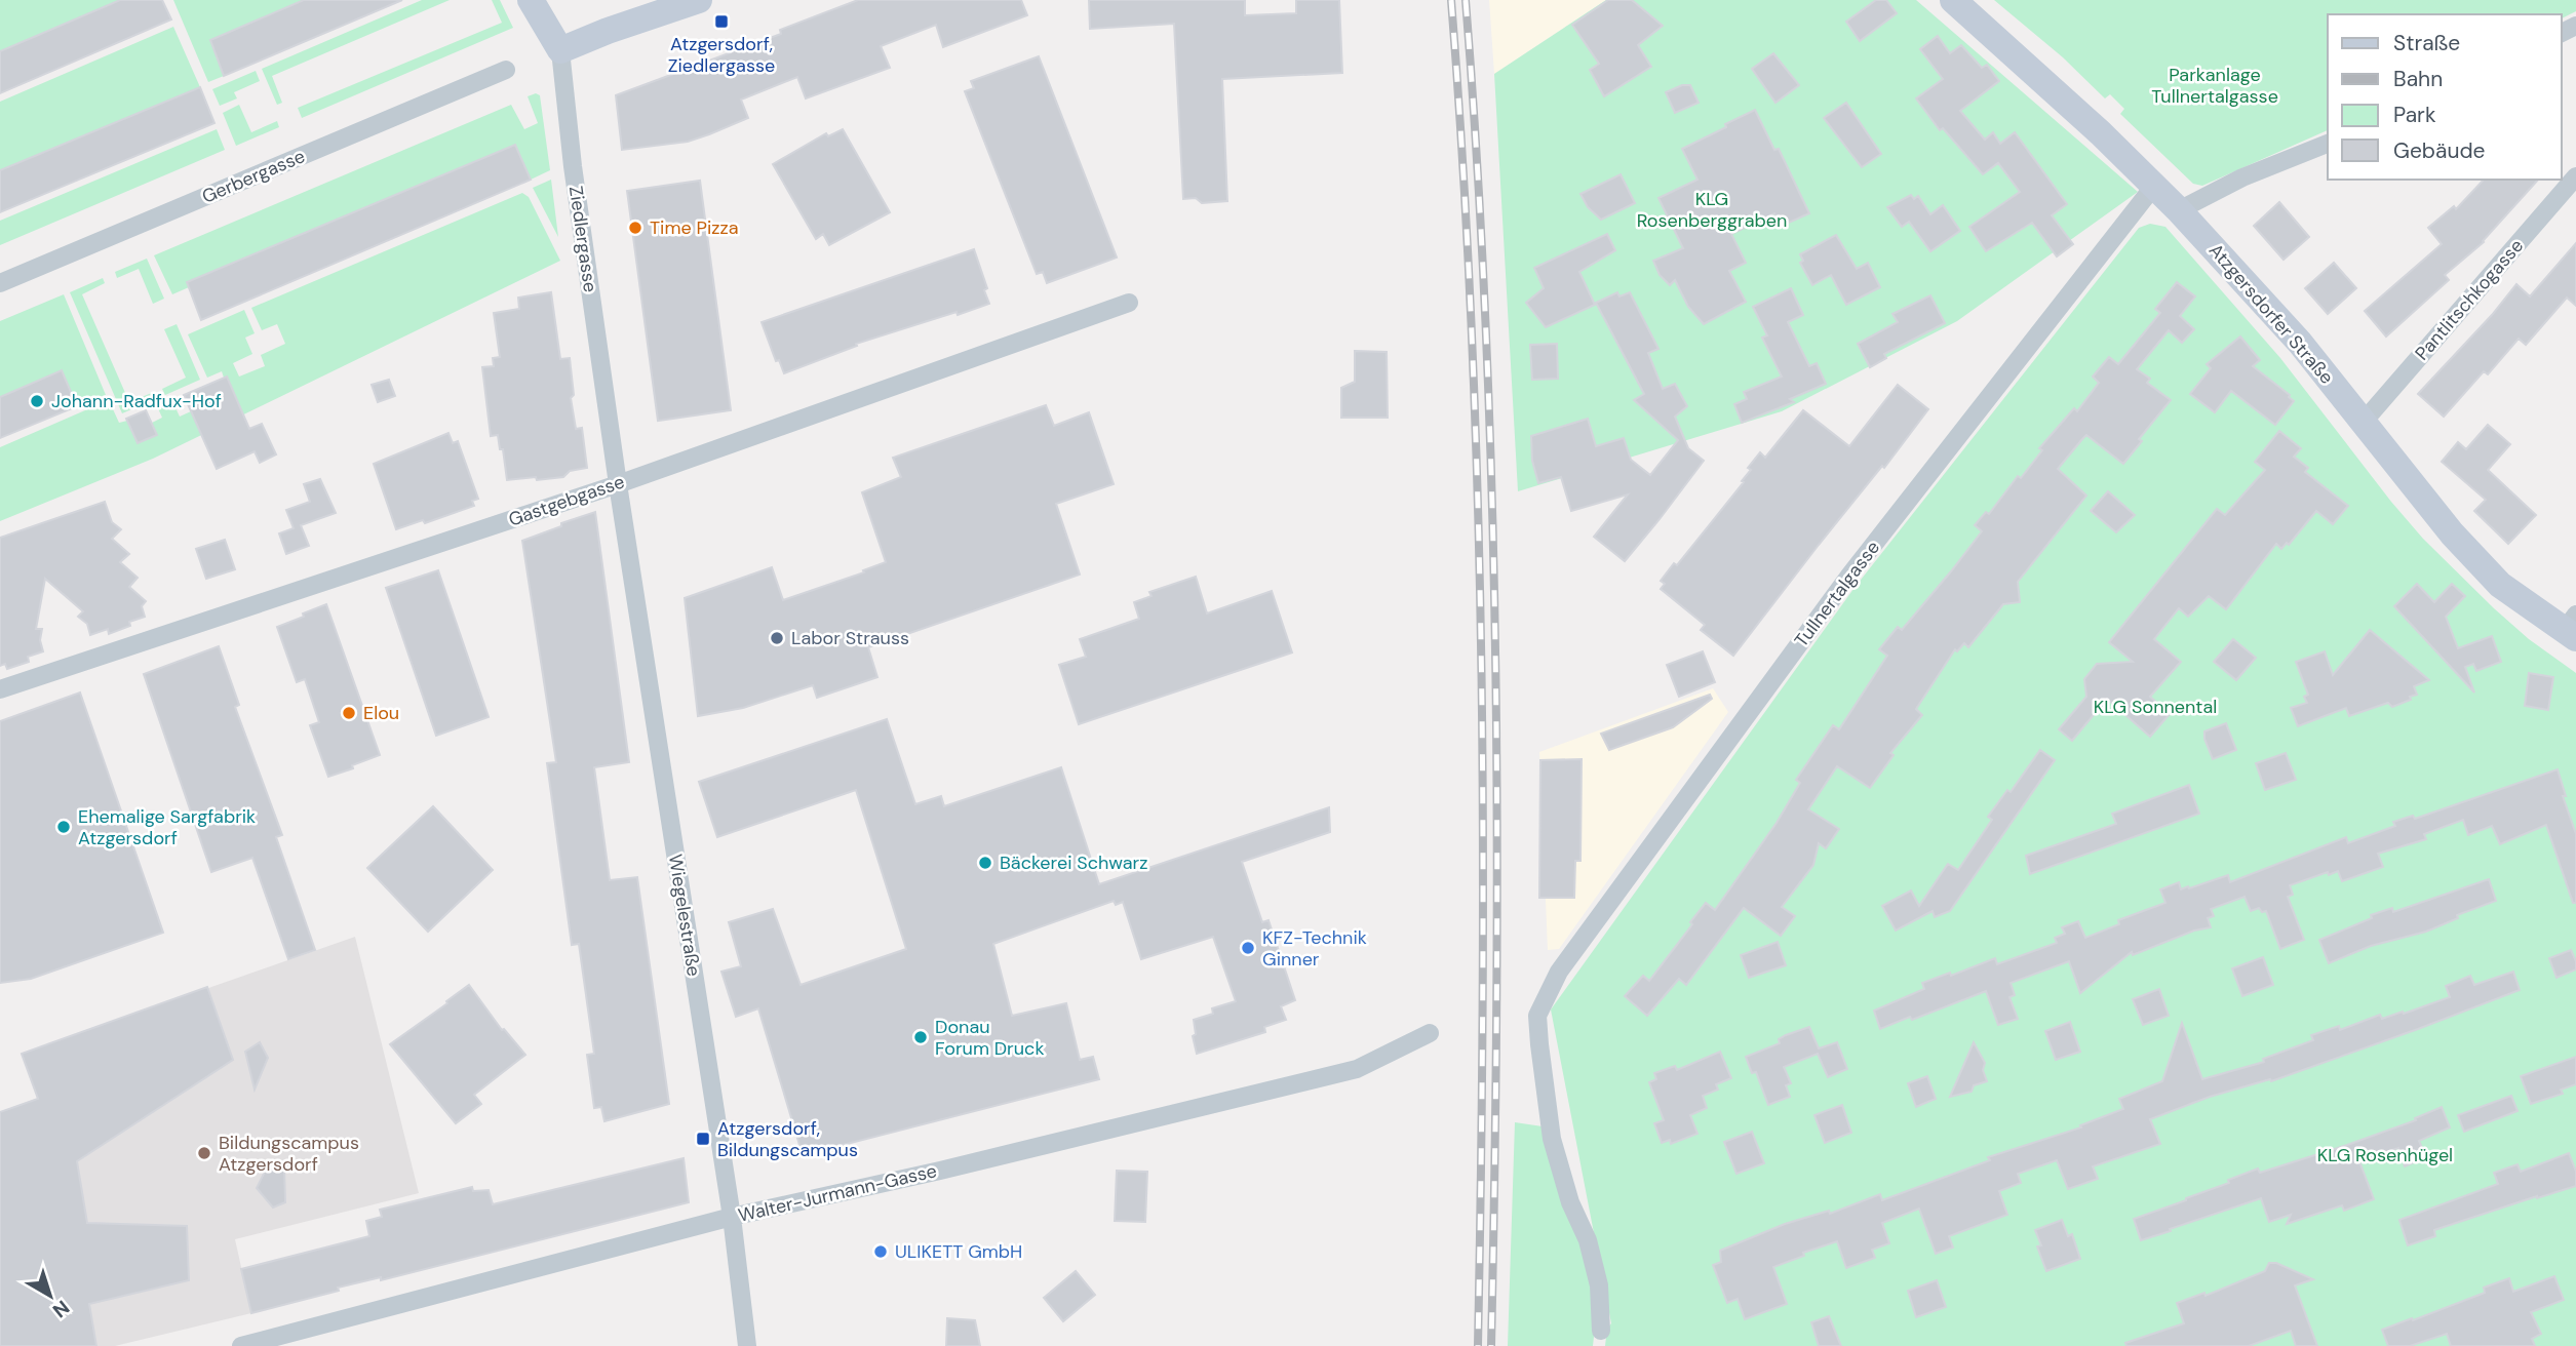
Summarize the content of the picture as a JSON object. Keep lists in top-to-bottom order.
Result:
{
  "streets": {
    "street": [
      "Gerbergasse",
      "Ziedlergasse",
      "Pantlitschkogasse",
      "Atzgersdorfer Straße",
      "Gastgebgasse",
      "Tullnertalgasse",
      "Wiegelestraße",
      "Walter-Jurmann-Gasse"
    ]
  },
  "crossings": [
    ["Ziedlergasse", "Gastgebgasse"],
    ["Ziedlergasse", "Wiegelestraße"],
    ["Pantlitschkogasse", "Atzgersdorfer Straße"],
    ["Atzgersdorfer Straße", "Tullnertalgasse"],
    ["Gastgebgasse", "Wiegelestraße"],
    ["Wiegelestraße", "Walter-Jurmann-Gasse"]
  ],
  "parks": [
    "Parkanlage Tullnertalgasse",
    "KLG Rosenberggraben",
    "KLG Sonnental",
    "KLG Rosenhügel"
  ],
  "places": {
    "transit": ["Atzgersdorf, Ziedlergasse", "Atzgersdorf, Bildungscampus"],
    "other": [
      "Time Pizza",
      "Johann-Radfux-Hof",
      "Labor Strauss",
      "Elou",
      "Ehemalige Sargfabrik Atzgersdorf",
      "Bäckerei Schwarz",
      "KFZ-Technik Ginner",
      "Donau Forum Druck",
      "Bildungscampus Atzgersdorf",
      "ULIKETT GmbH"
    ]
  },
  "legend": [
    "Straße",
    "Bahn",
    "Park",
    "Gebäude"
  ],
  "north": "bottom right"
}
